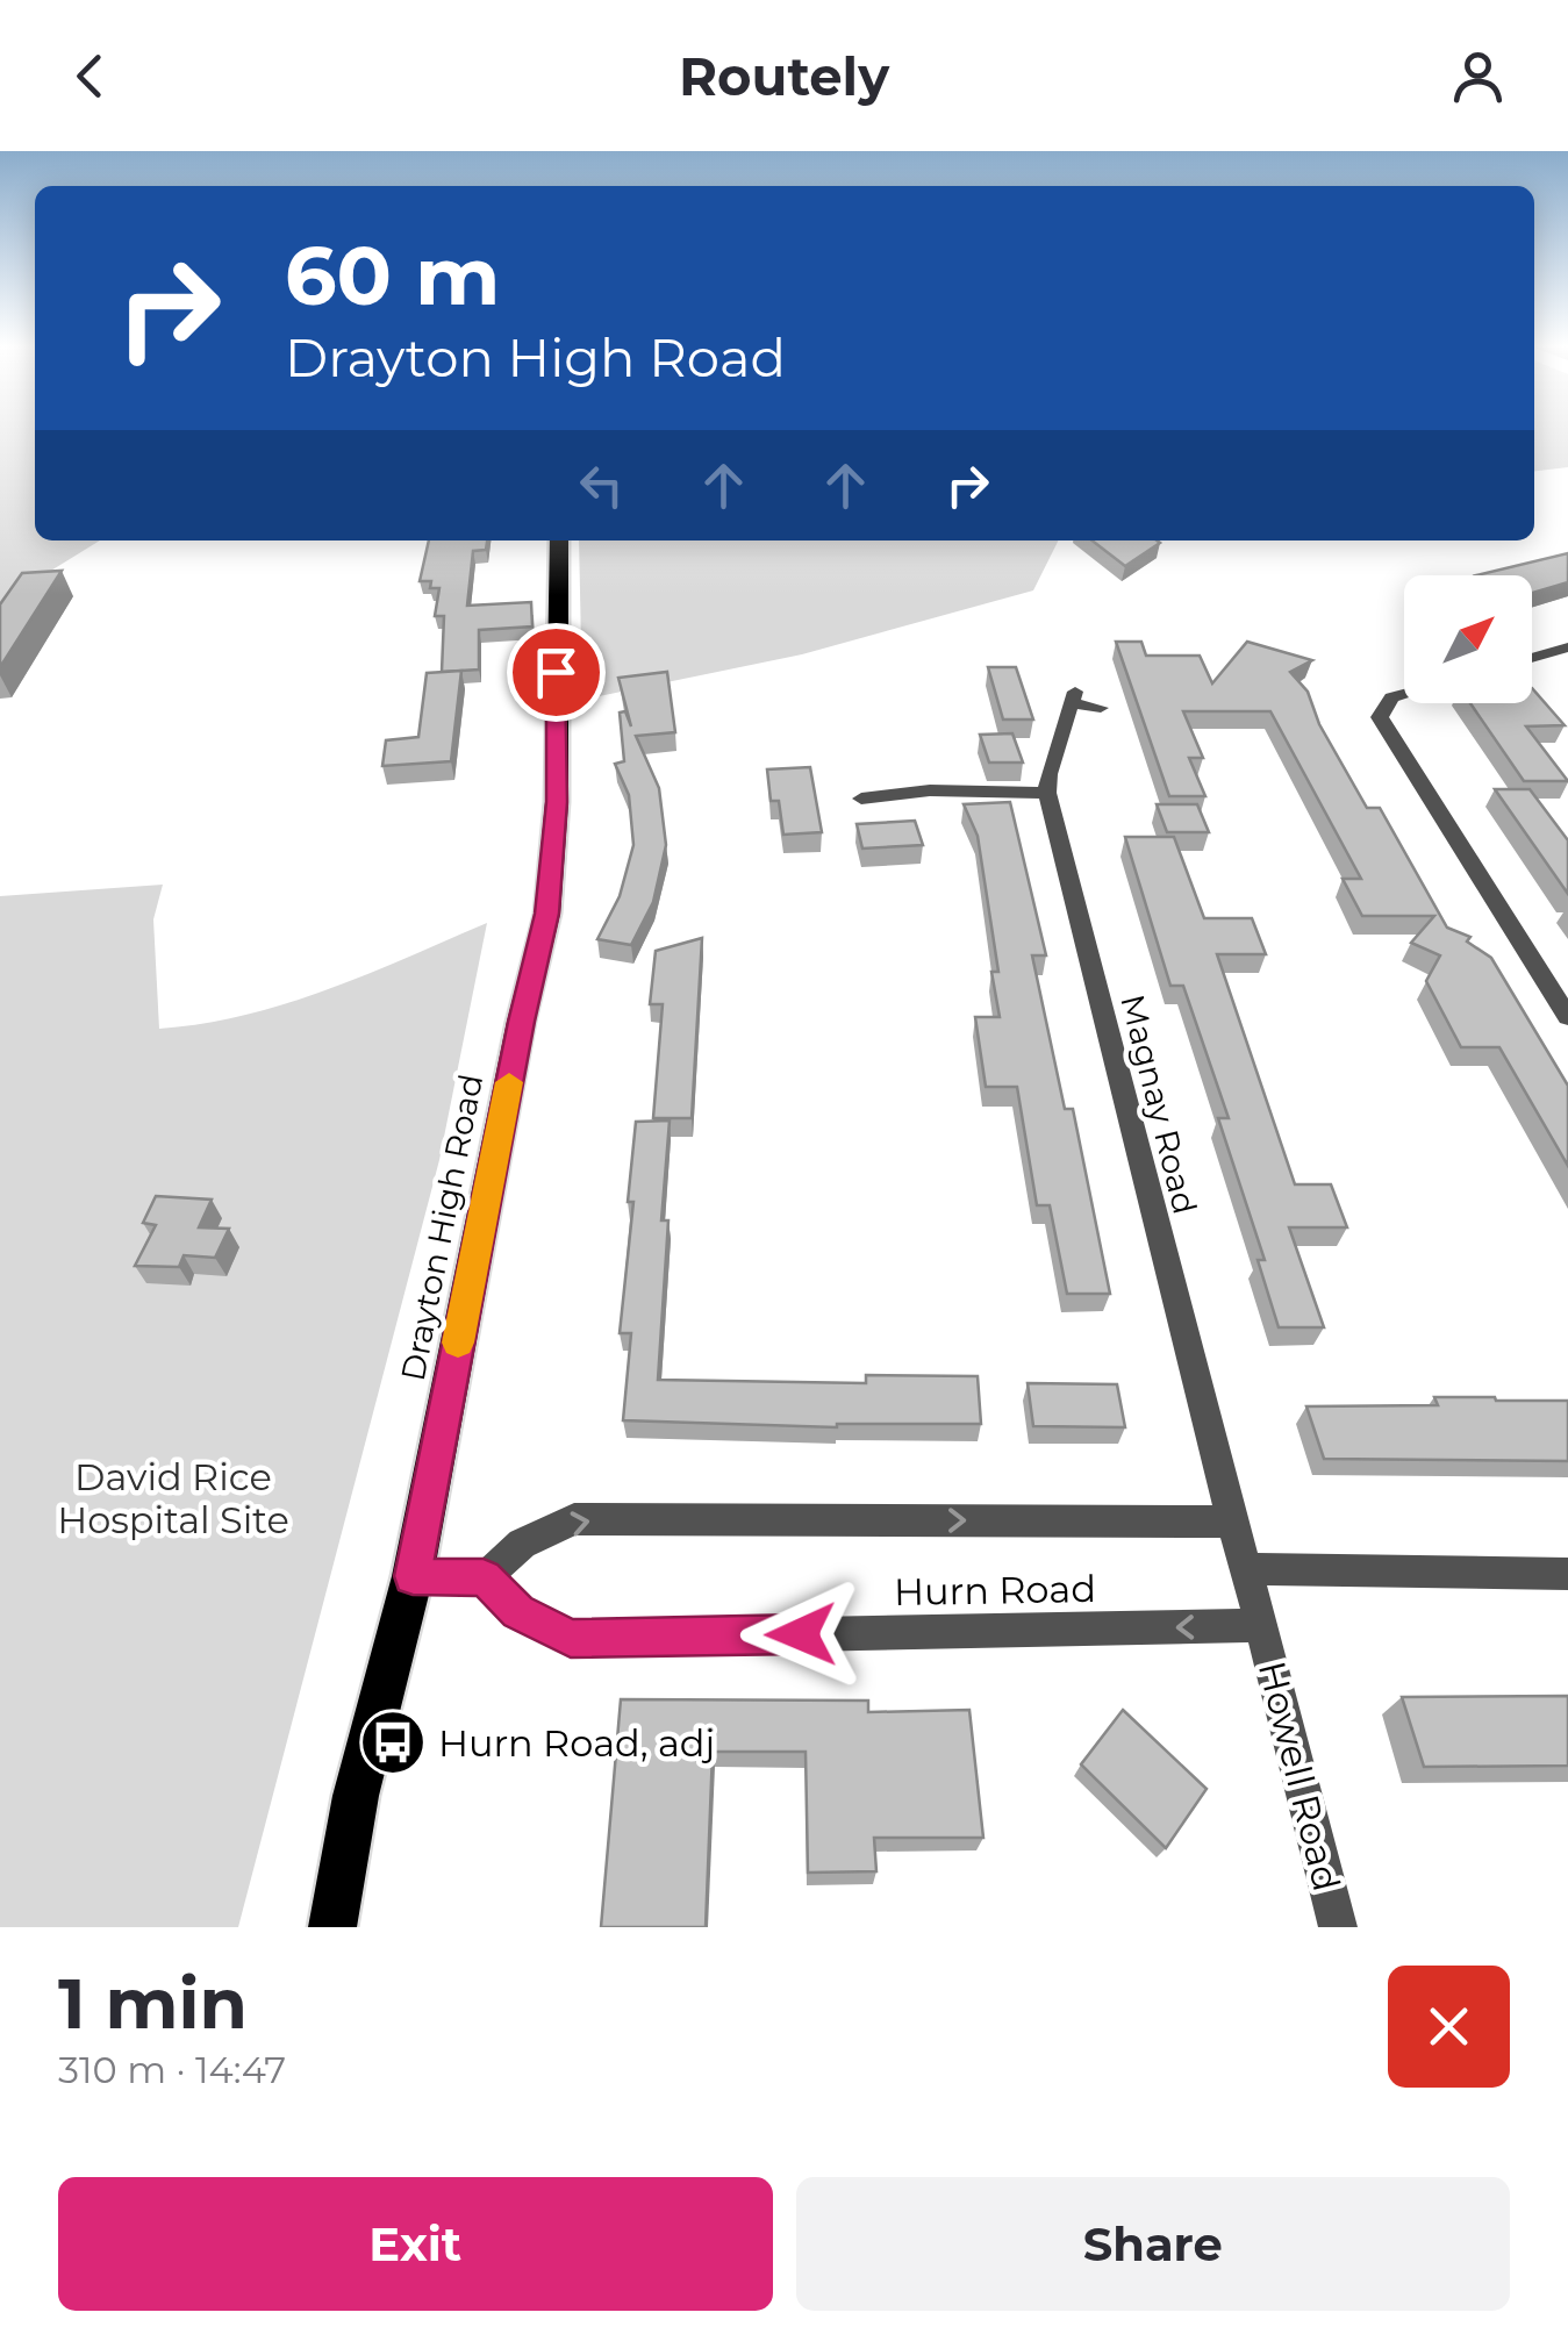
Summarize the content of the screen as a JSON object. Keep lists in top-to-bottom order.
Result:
{
  "streets": {
    "main road": ["Drayton High Road"],
    "street": ["Magnay Road", "Hurn Road", "Howell Road"]
  },
  "crossings": [
    ["Magnay Road", "Hurn Road"],
    ["Hurn Road", "Howell Road"]
  ],
  "parks": ["David Rice Hospital Site"],
  "places": {
    "bus stop": ["Hurn Road, adj"]
  },
  "north": "top right",
  "page": {
    "header": "Routely",
    "turn": ["60 m", "Drayton High Road"],
    "heading": ["1 min", "310 m · 14:47"],
    "buttons": ["Exit", "Share"]
  }
}
